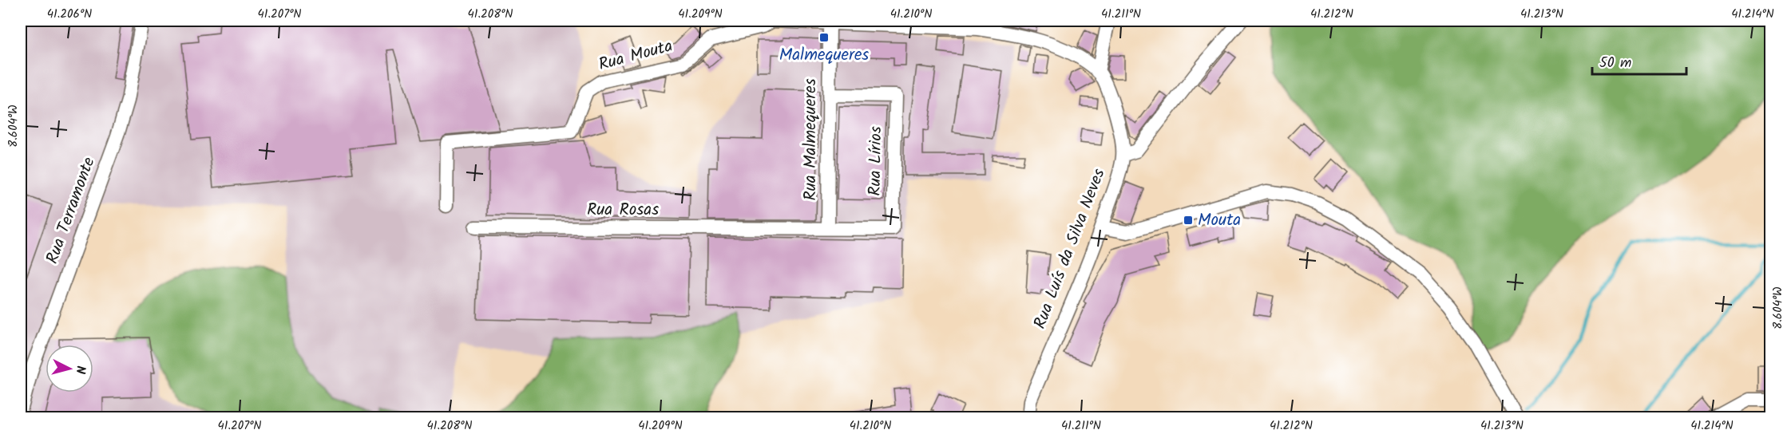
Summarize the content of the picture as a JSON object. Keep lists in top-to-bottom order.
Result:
{
  "streets": {
    "street": [
      "Rua Mouta",
      "Rua Malmequeres",
      "Rua Lírios",
      "Rua Rosas",
      "Rua Terramonte",
      "Rua Luís da Silva Neves"
    ]
  },
  "crossings": [
    ["Rua Malmequeres", "Rua Lírios"],
    ["Rua Malmequeres", "Rua Rosas"],
    ["Rua Lírios", "Rua Rosas"]
  ],
  "places": {
    "transit": ["Malmequeres", "Mouta"]
  },
  "scale_bar": "50 m",
  "north": "right",
  "coordinates": [
    "41.206°N",
    "41.207°N",
    "41.208°N",
    "41.209°N",
    "41.210°N",
    "41.211°N",
    "41.212°N",
    "41.213°N",
    "41.214°N",
    "8.604°W"
  ]
}
